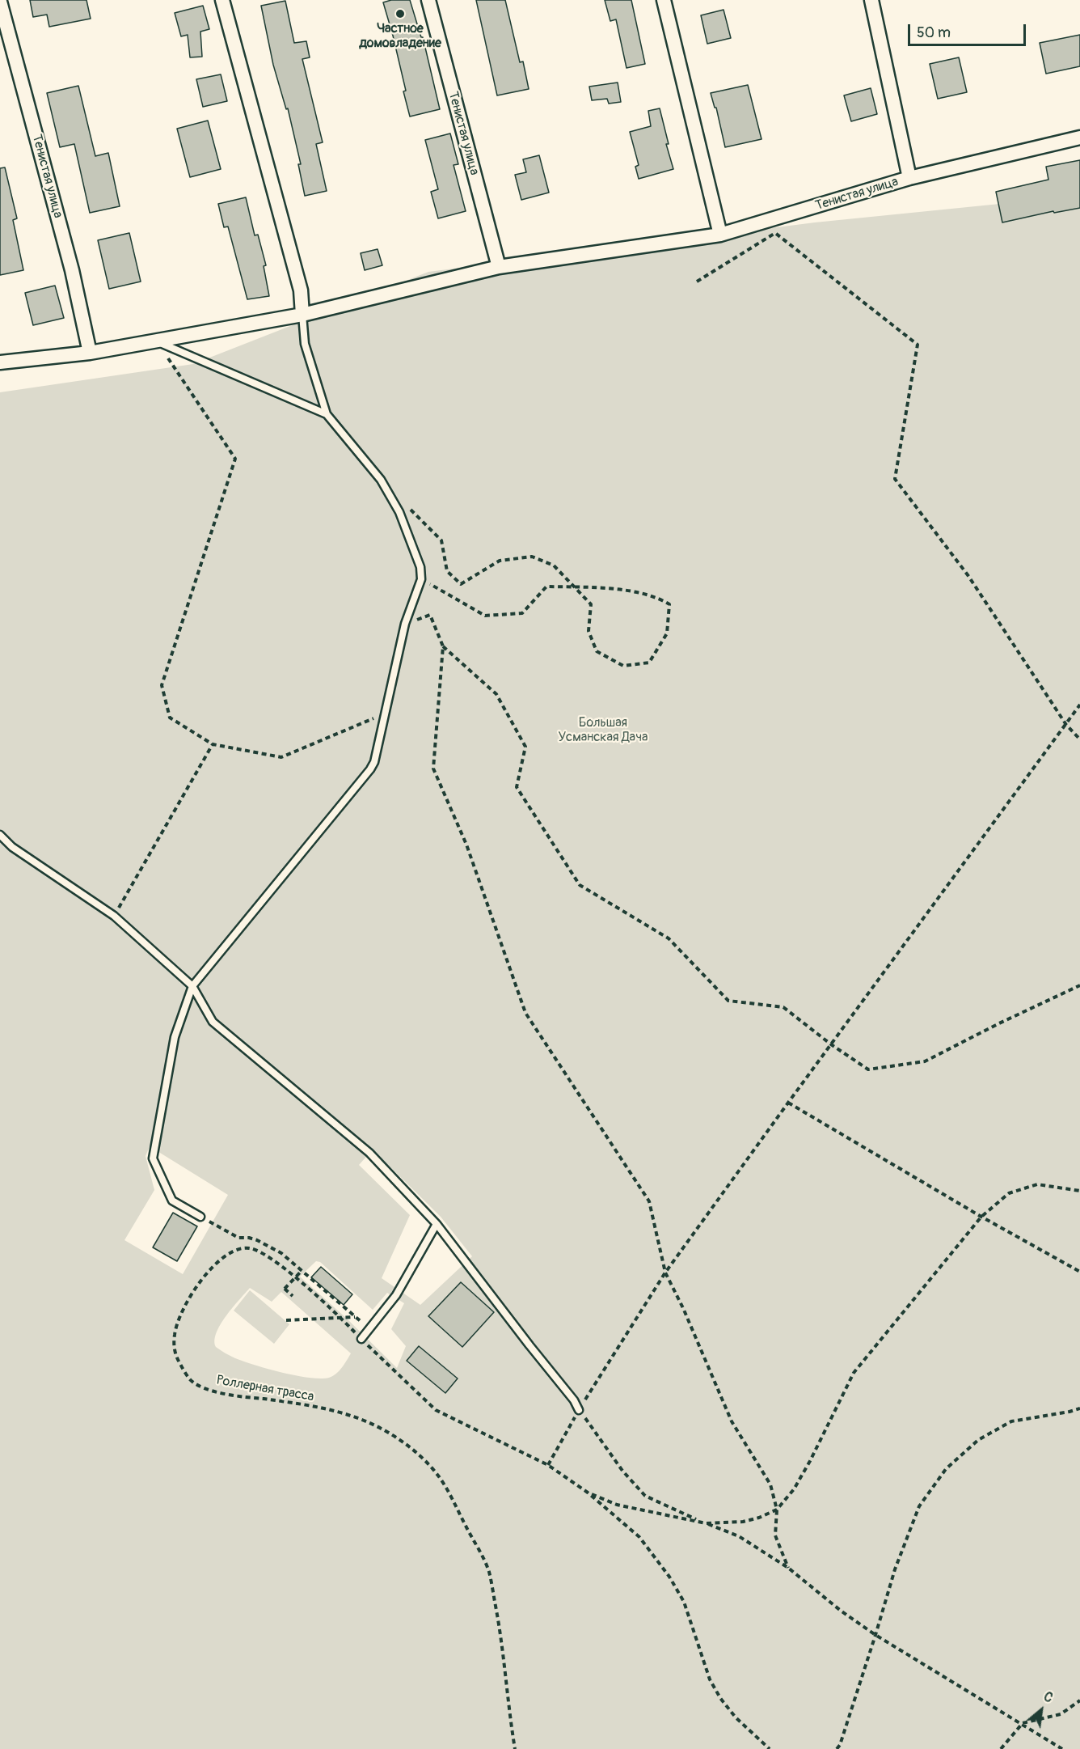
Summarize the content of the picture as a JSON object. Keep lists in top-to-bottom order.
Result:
{
  "streets": {
    "street": ["Тенистая улица"],
    "path": ["Роллерная трасса"]
  },
  "parks": ["Большая Усманская Дача"],
  "places": ["Частное домовладение"],
  "scale_bar": "50 m",
  "north": "top right"
}
